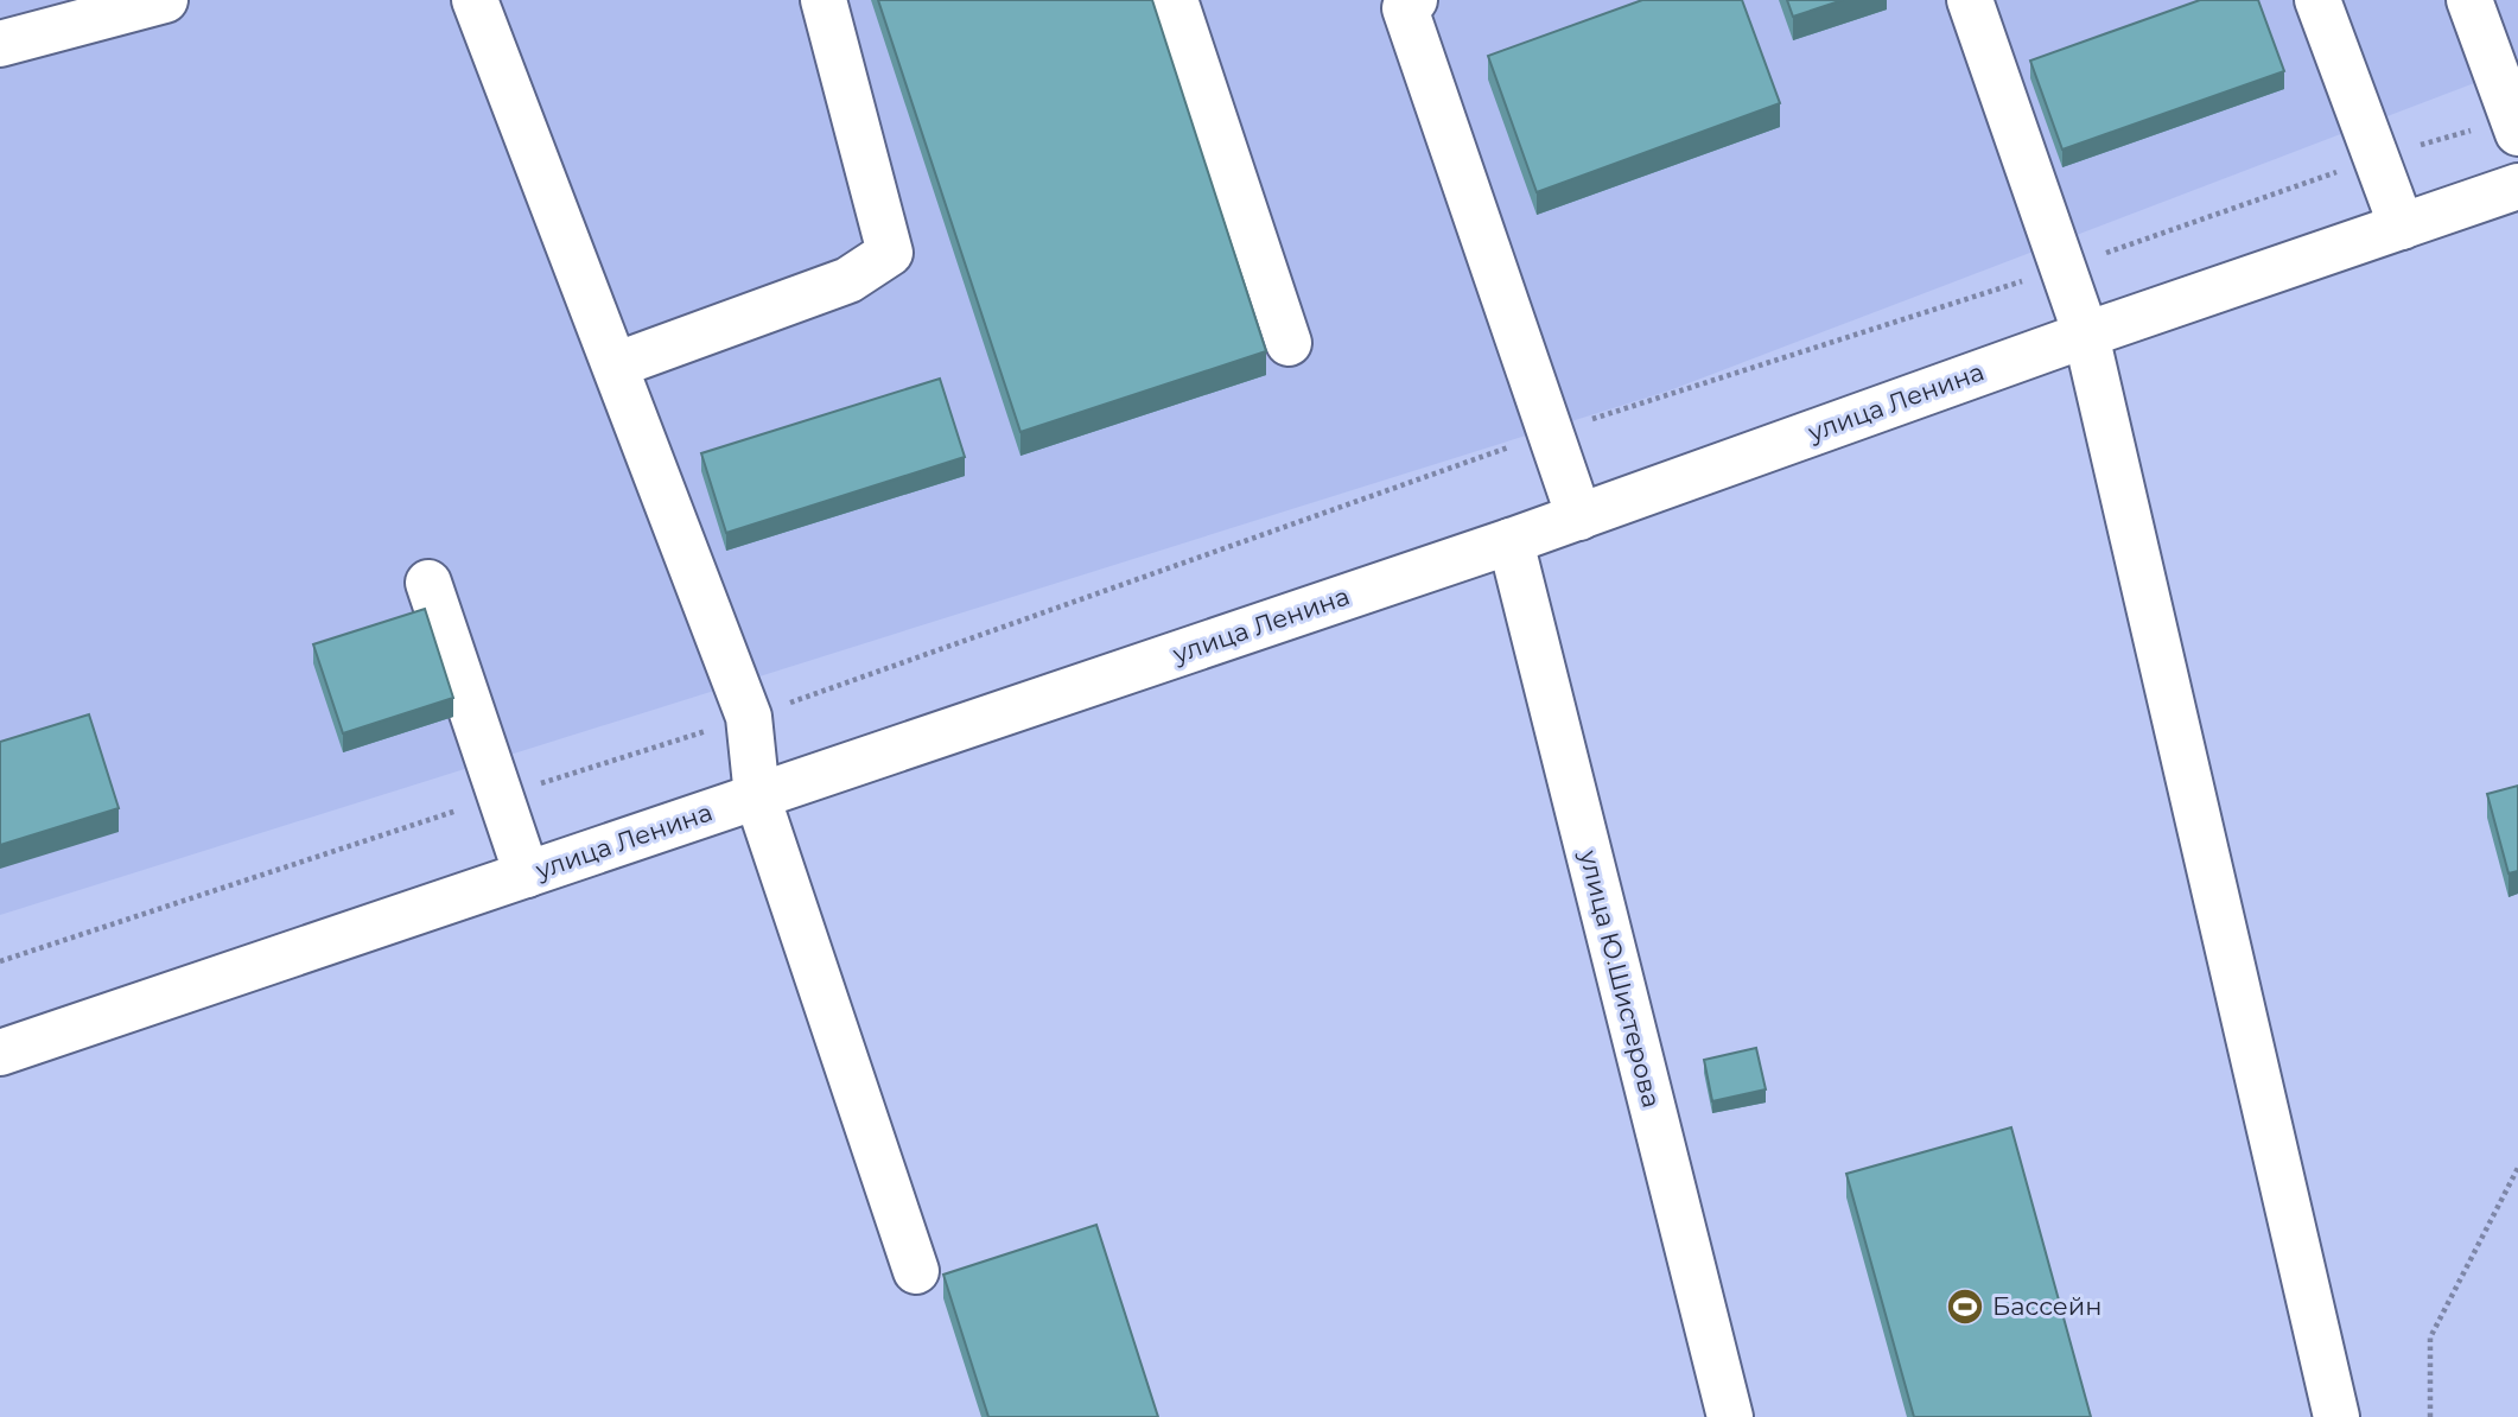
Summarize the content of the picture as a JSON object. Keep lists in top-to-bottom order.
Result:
{
  "streets": {
    "main road": ["улица Ленина", "улица Ю.Шистерова"]
  },
  "crossings": [
    ["улица Ленина", "улица Ю.Шистерова"]
  ],
  "places": {
    "sports": ["Бассейн"]
  }
}
